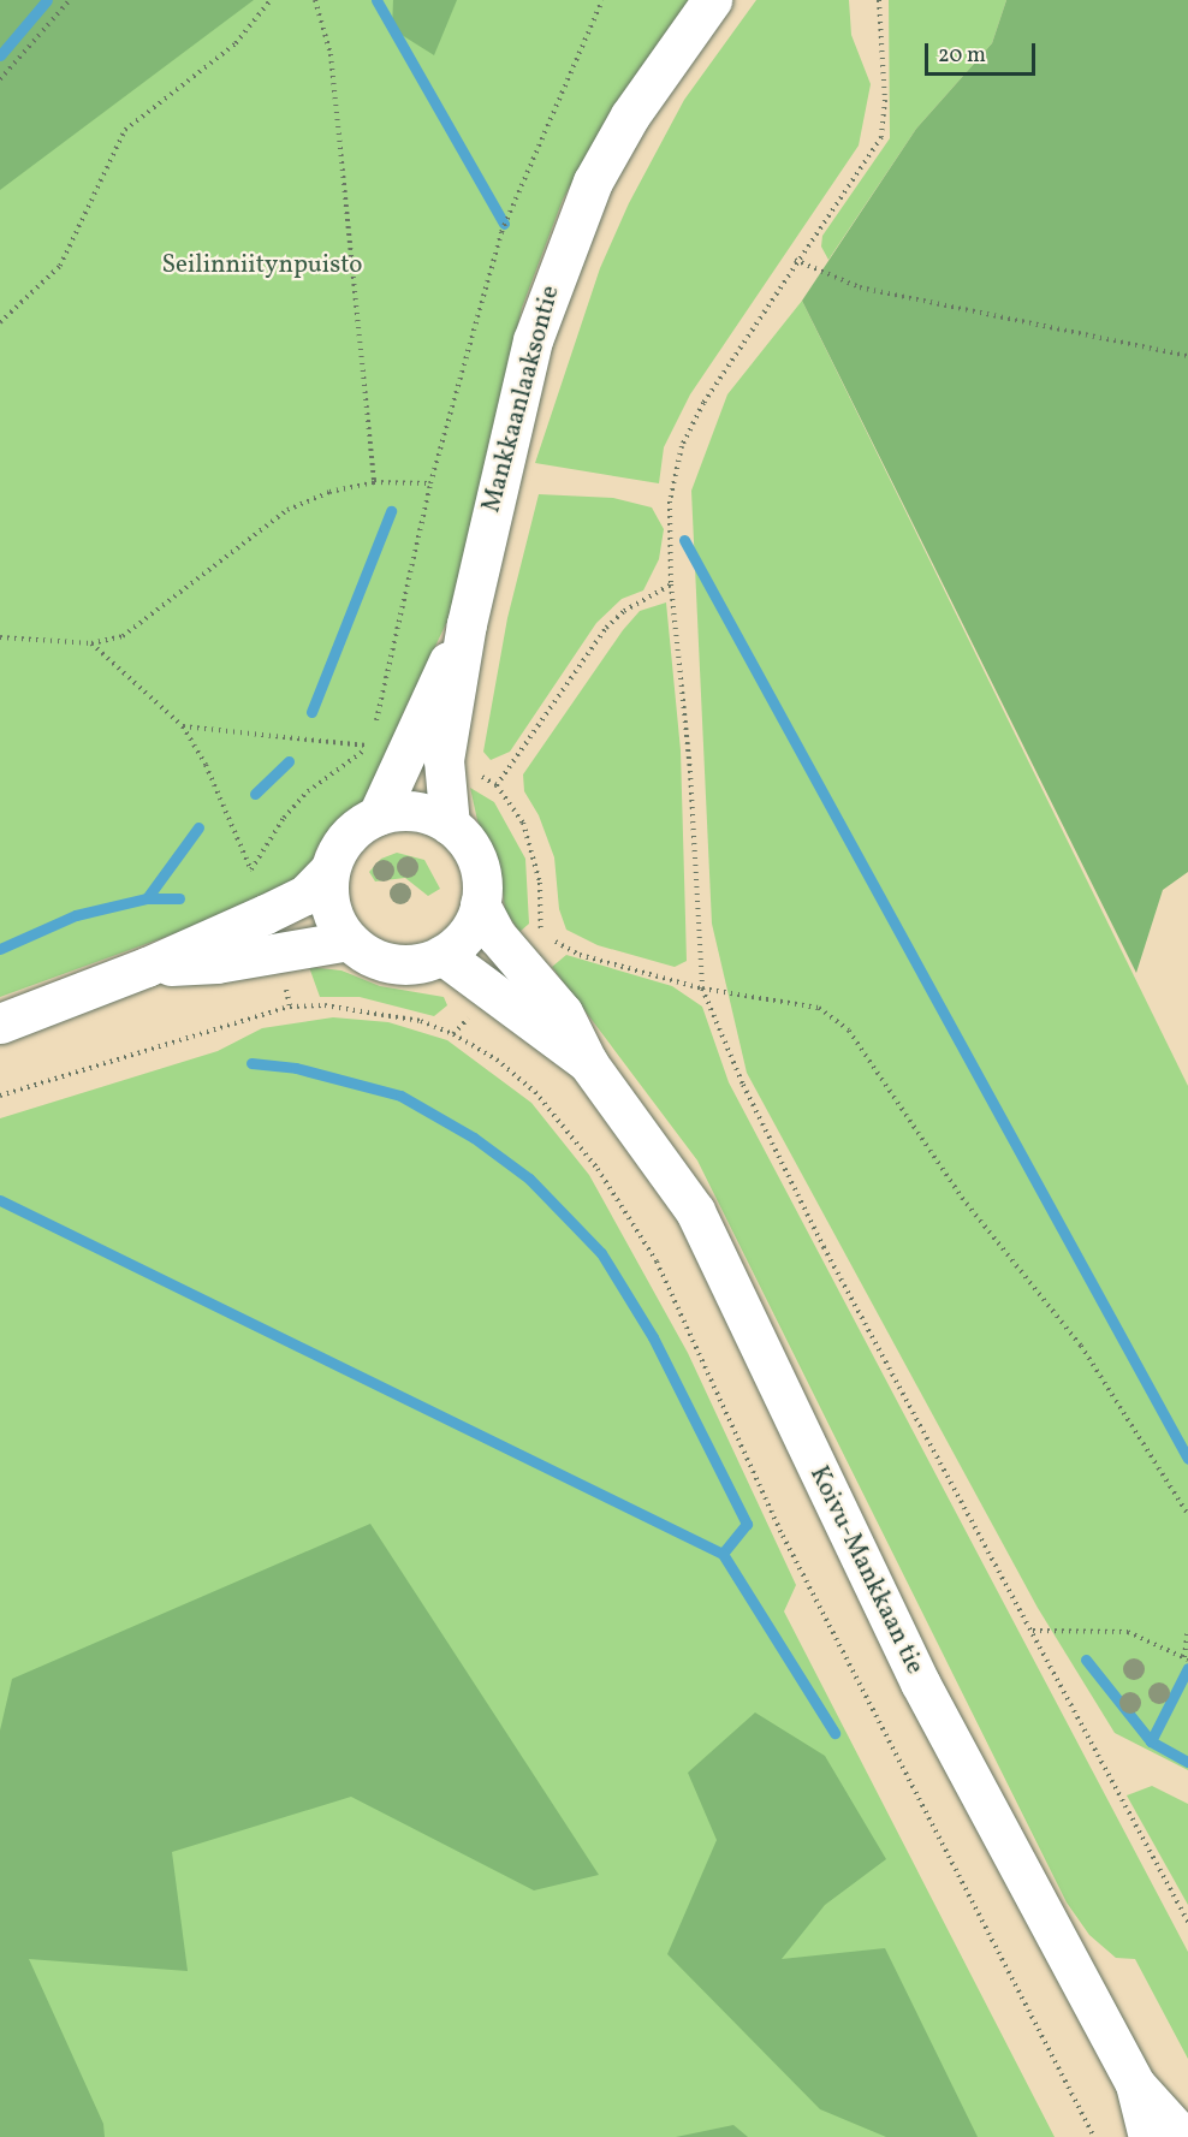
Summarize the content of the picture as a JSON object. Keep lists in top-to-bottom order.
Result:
{
  "streets": {
    "main road": ["Mankkaanlaaksontie", "Koivu-Mankkaan tie"]
  },
  "crossings": [
    ["Mankkaanlaaksontie", "Koivu-Mankkaan tie"]
  ],
  "parks": ["Seilinniitynpuisto"],
  "scale_bar": "20 m"
}
